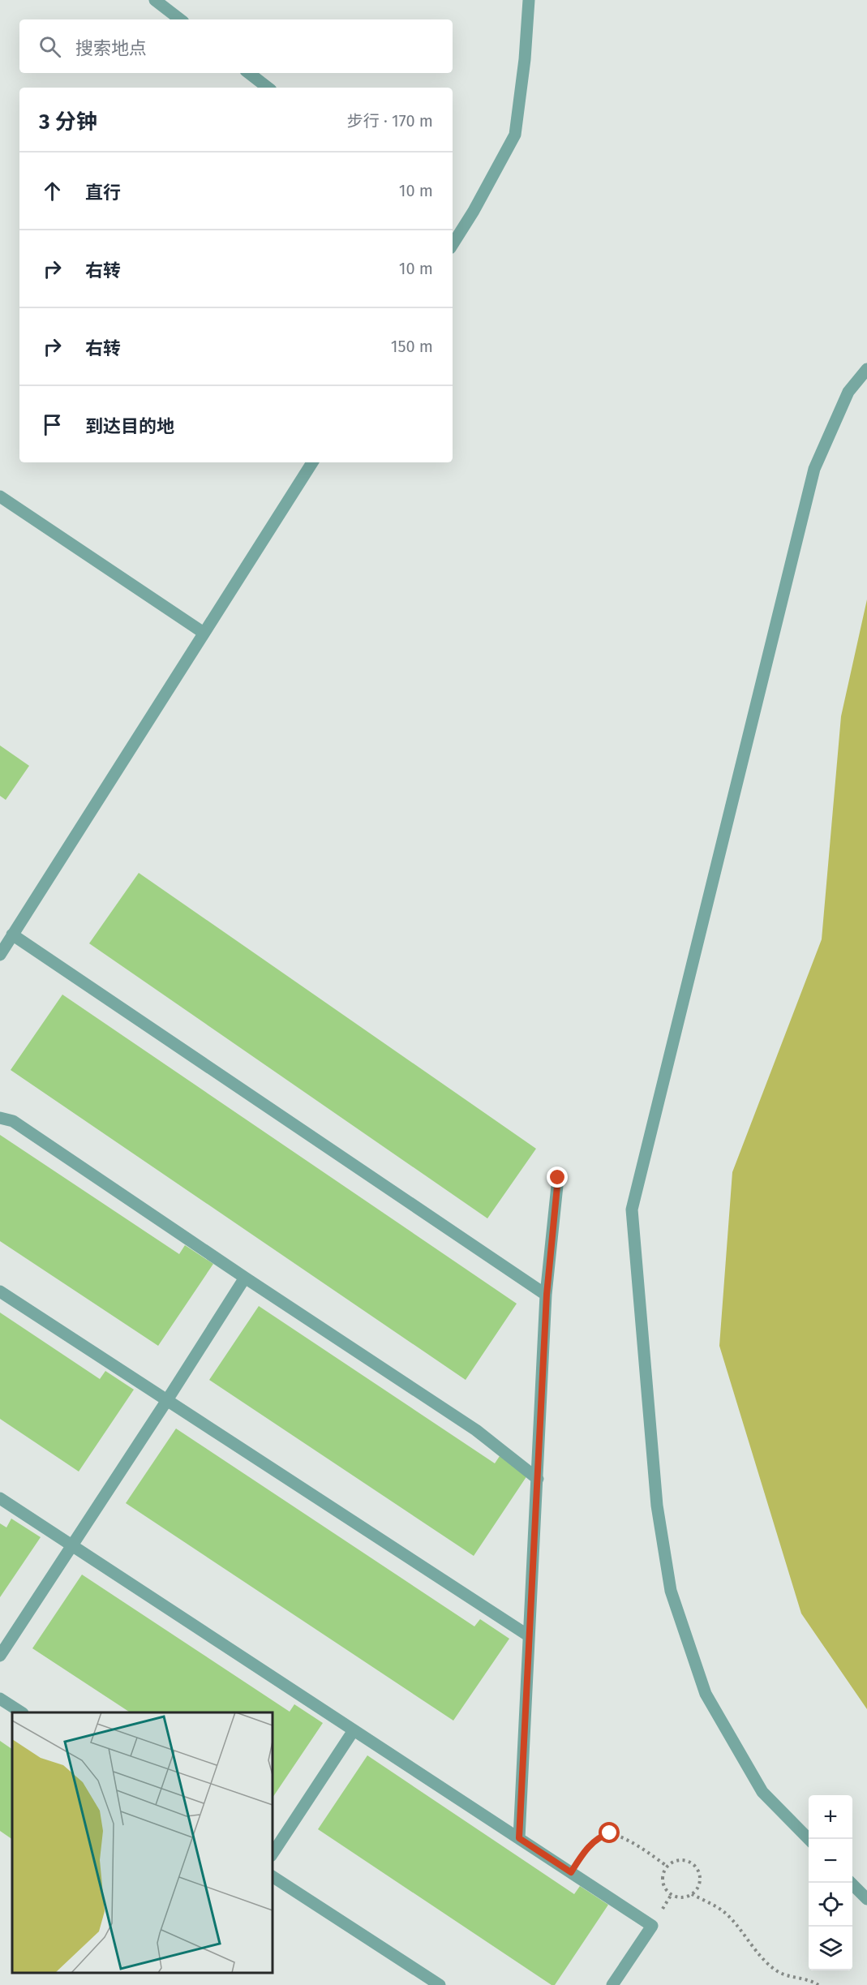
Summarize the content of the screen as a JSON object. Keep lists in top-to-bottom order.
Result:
{
  "page": {
    "search": "搜索地点",
    "heading": ["3 分钟", "步行 · 170 m"],
    "list": [
      ["直行", "10 m"],
      ["右转", "10 m"],
      ["右转", "150 m"],
      "到达目的地"
    ],
    "map_buttons": ["+", "−"]
  }
}
